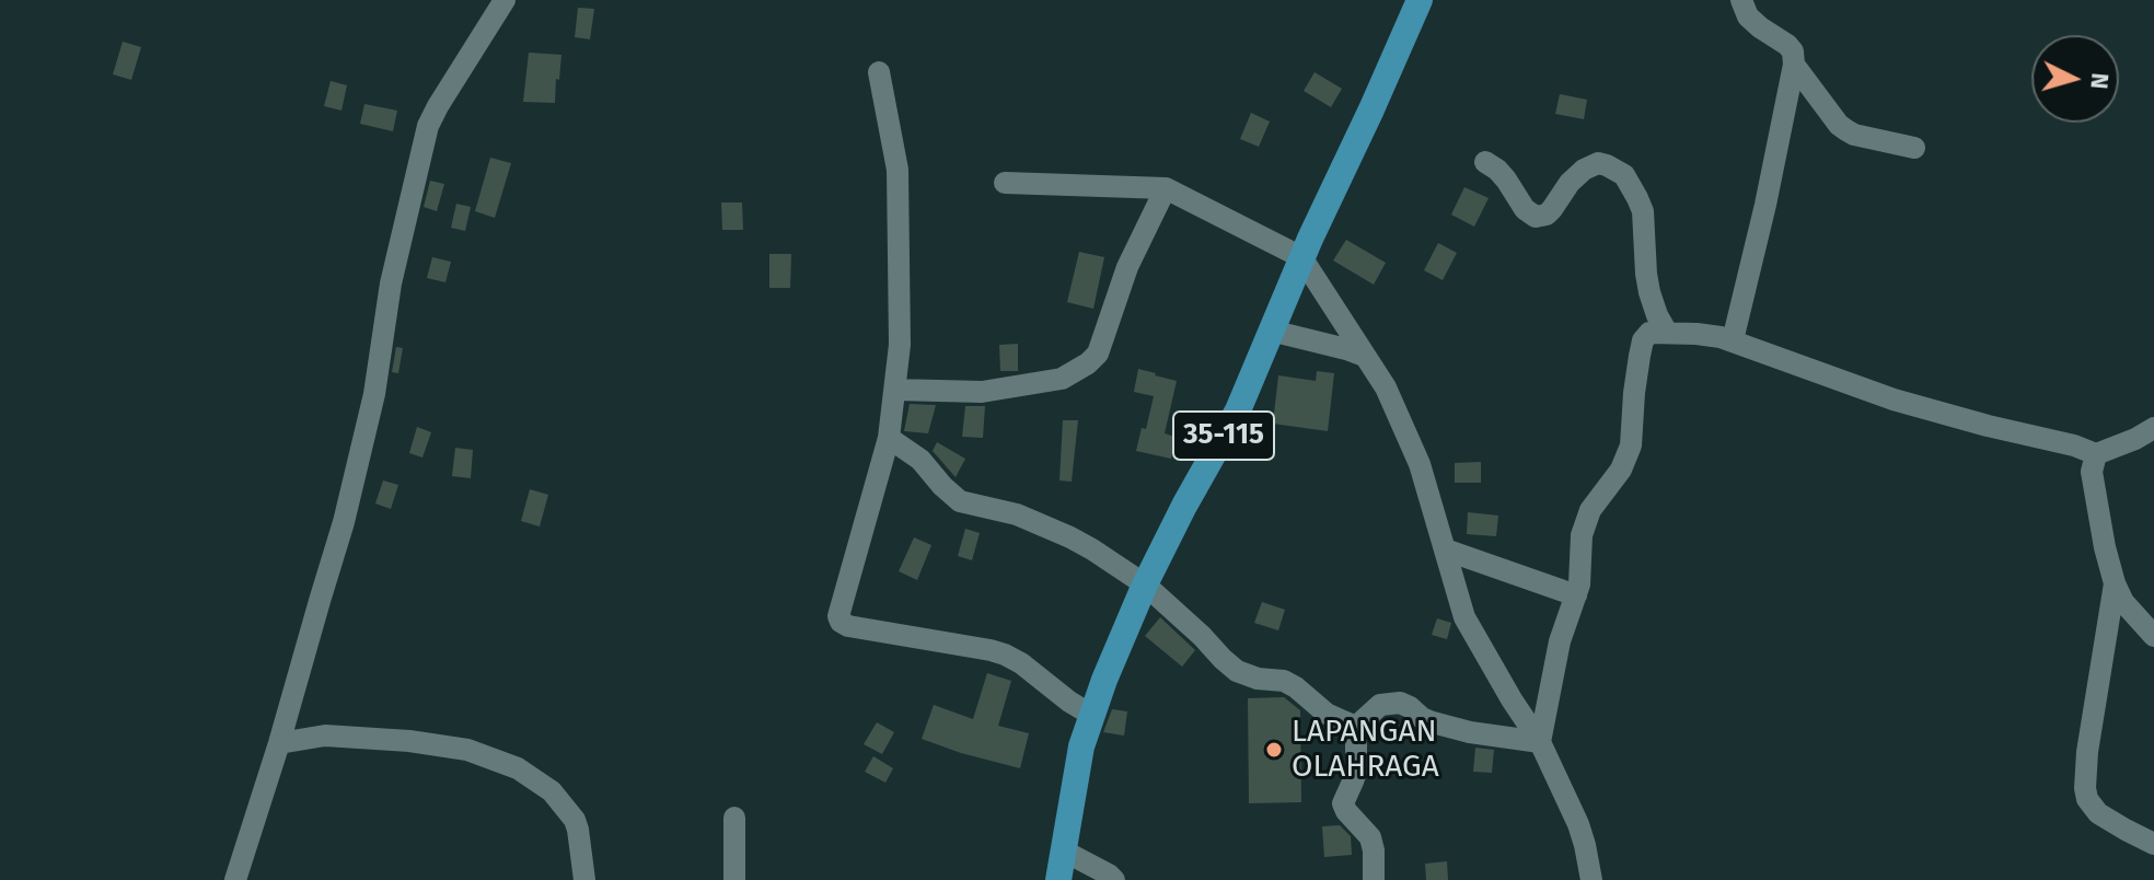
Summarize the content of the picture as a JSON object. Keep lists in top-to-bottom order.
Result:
{
  "streets": {
    "main road": ["35-115"]
  },
  "places": ["LAPANGAN OLAHRAGA"],
  "north": "right"
}
